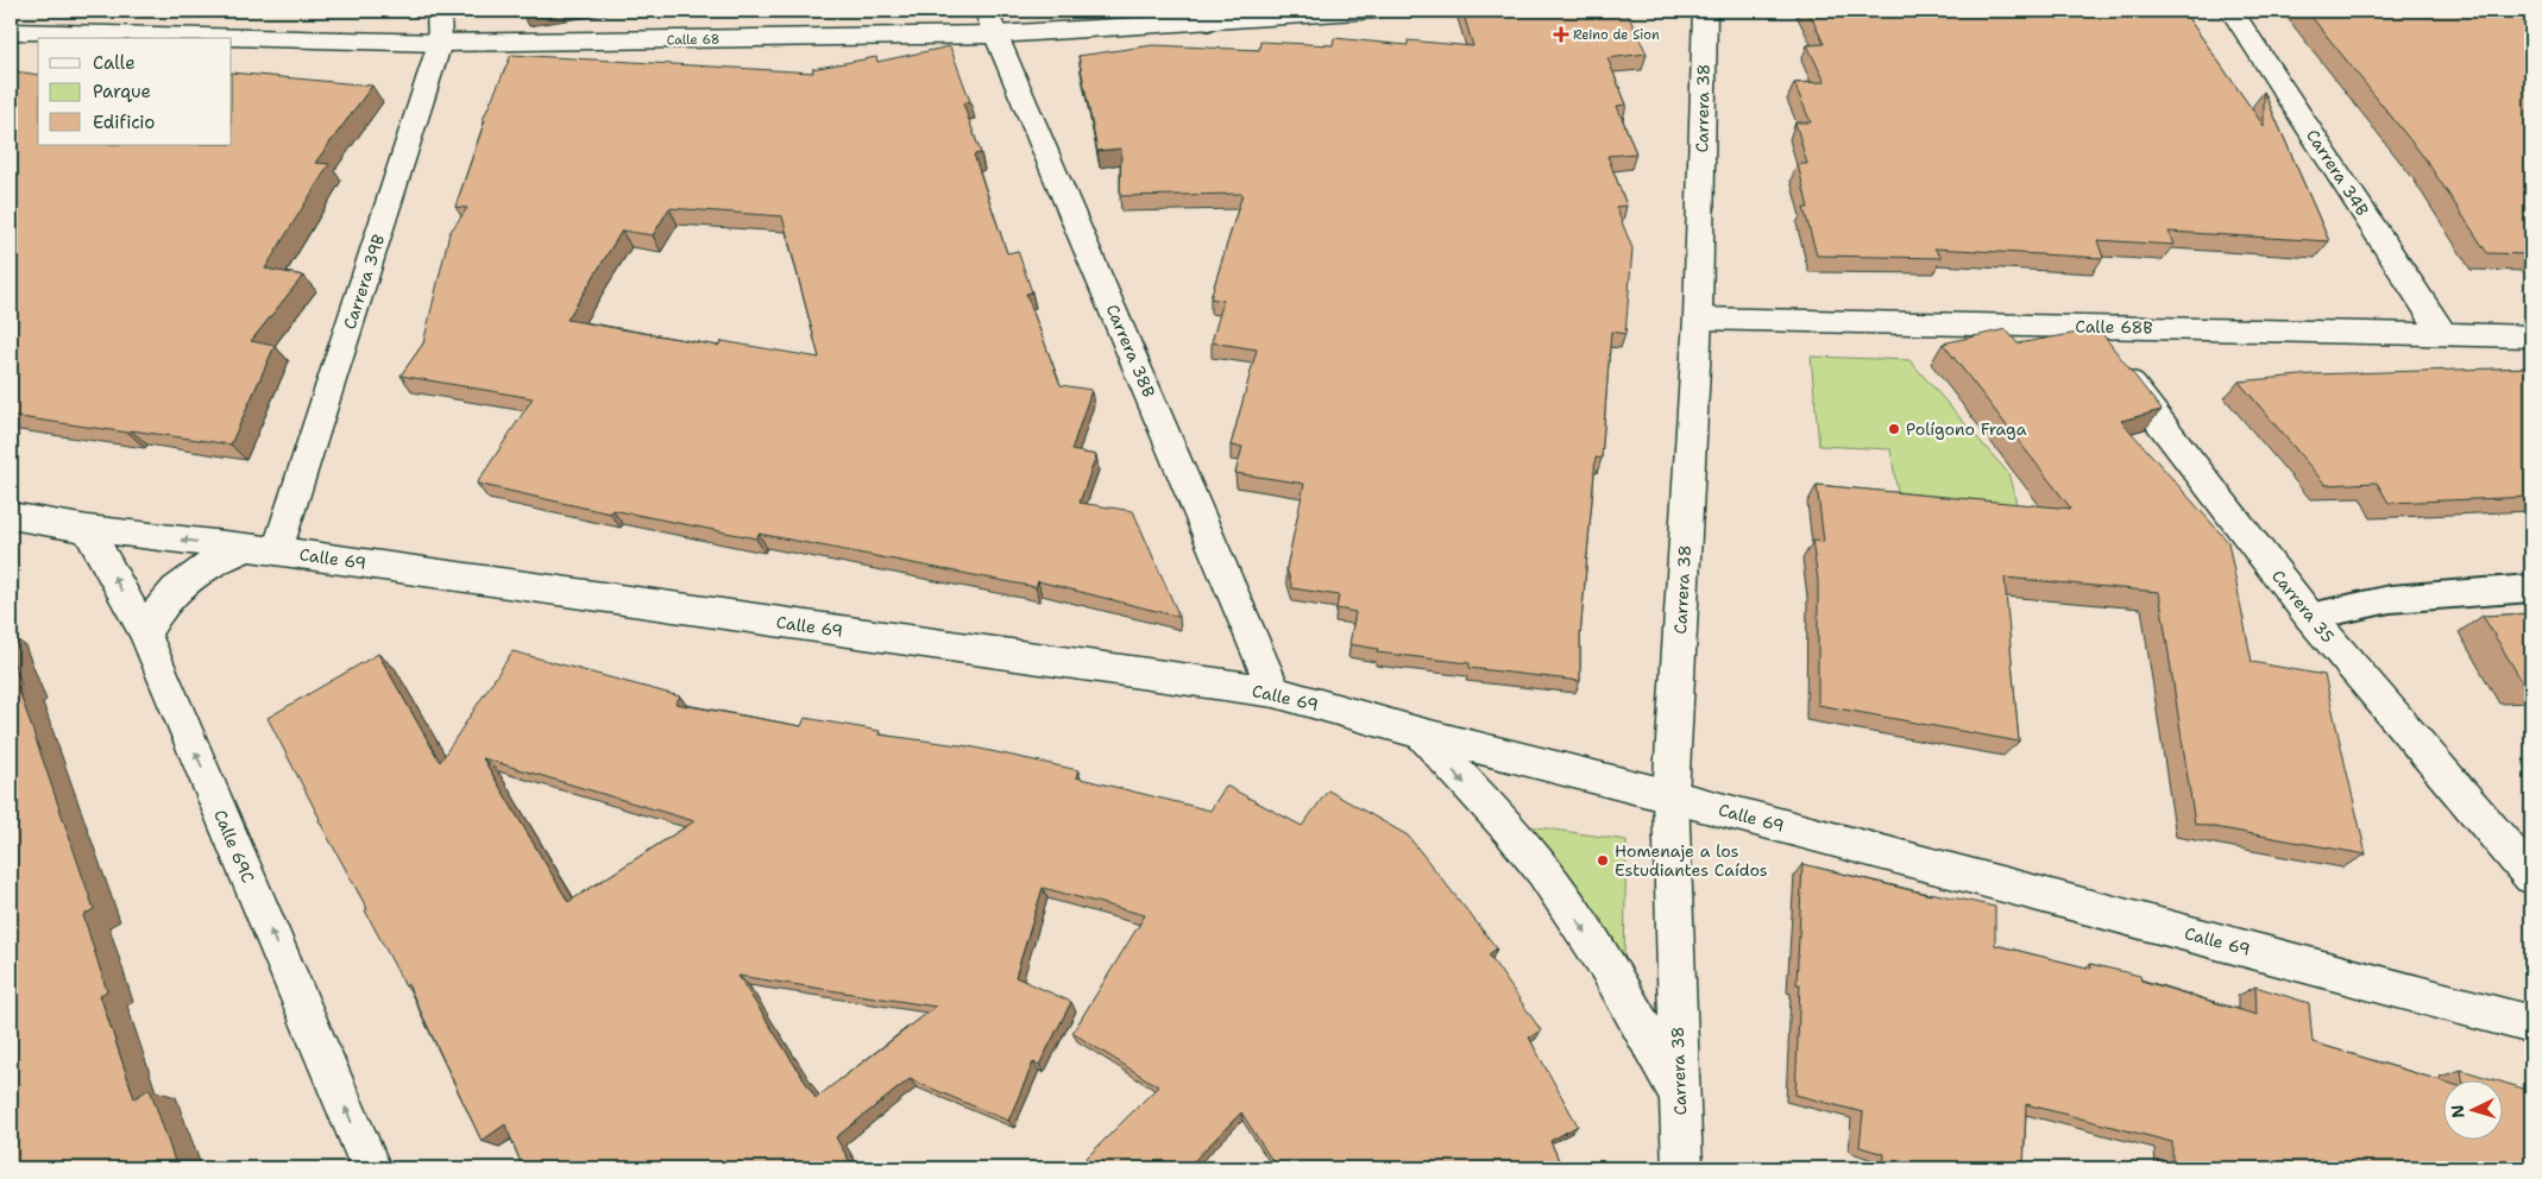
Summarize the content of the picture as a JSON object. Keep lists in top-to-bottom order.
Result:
{
  "streets": {
    "street": [
      "Calle 68",
      "Carrera 38",
      "Carrera 34B",
      "Carrera 39B",
      "Calle 68B",
      "Carrera 38B",
      "Calle 69",
      "Carrera 35",
      "Calle 69C"
    ]
  },
  "crossings": [
    ["Calle 68", "Carrera 39B"],
    ["Calle 68", "Carrera 38B"],
    ["Carrera 38", "Calle 68B"],
    ["Carrera 38", "Calle 69"],
    ["Carrera 34B", "Calle 68B"],
    ["Carrera 39B", "Calle 69"],
    ["Calle 68B", "Carrera 35"],
    ["Carrera 38B", "Calle 69"],
    ["Calle 69", "Calle 69C"]
  ],
  "one_way": ["Calle 69C"],
  "places": {
    "health": ["Reino de Sion"],
    "other": ["Polígono Fraga", "Homenaje a los Estudiantes Caídos"]
  },
  "legend": ["Calle", "Parque", "Edificio"],
  "north": "left"
}
